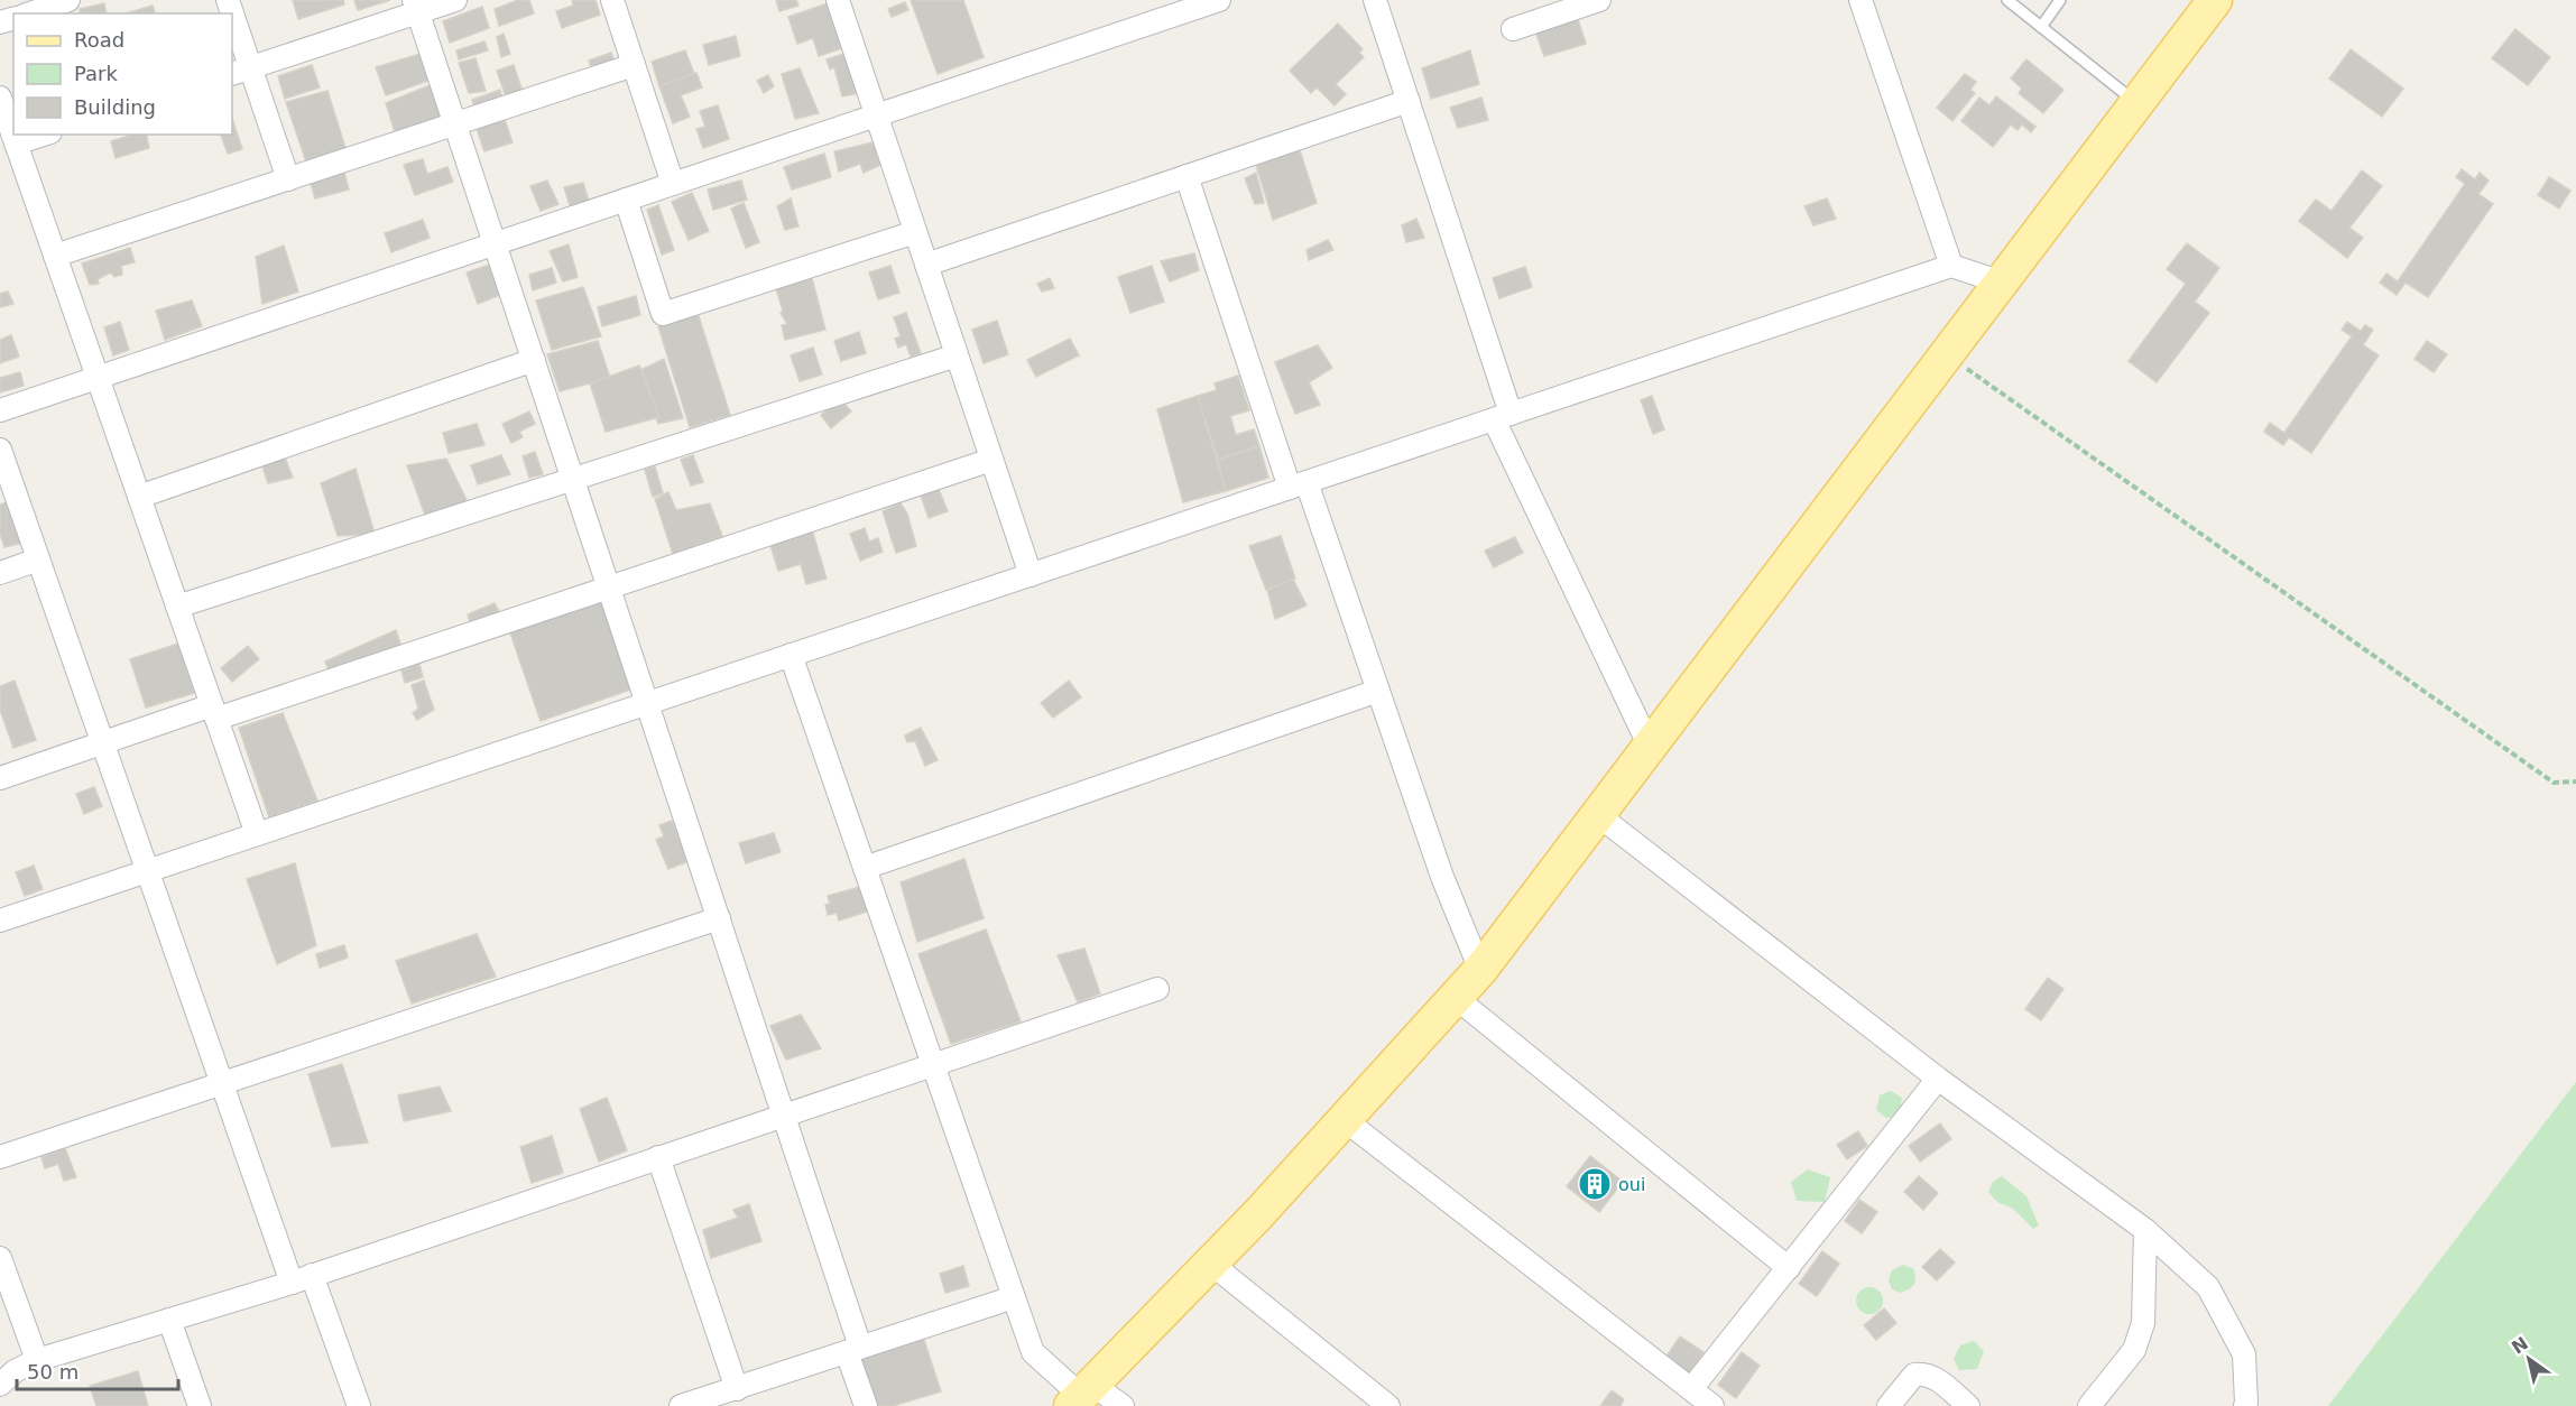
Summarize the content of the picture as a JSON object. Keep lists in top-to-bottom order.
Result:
{
  "places": {
    "building": ["oui"]
  },
  "legend": ["Road", "Park", "Building"],
  "scale_bar": "50 m",
  "north": "top left"
}
